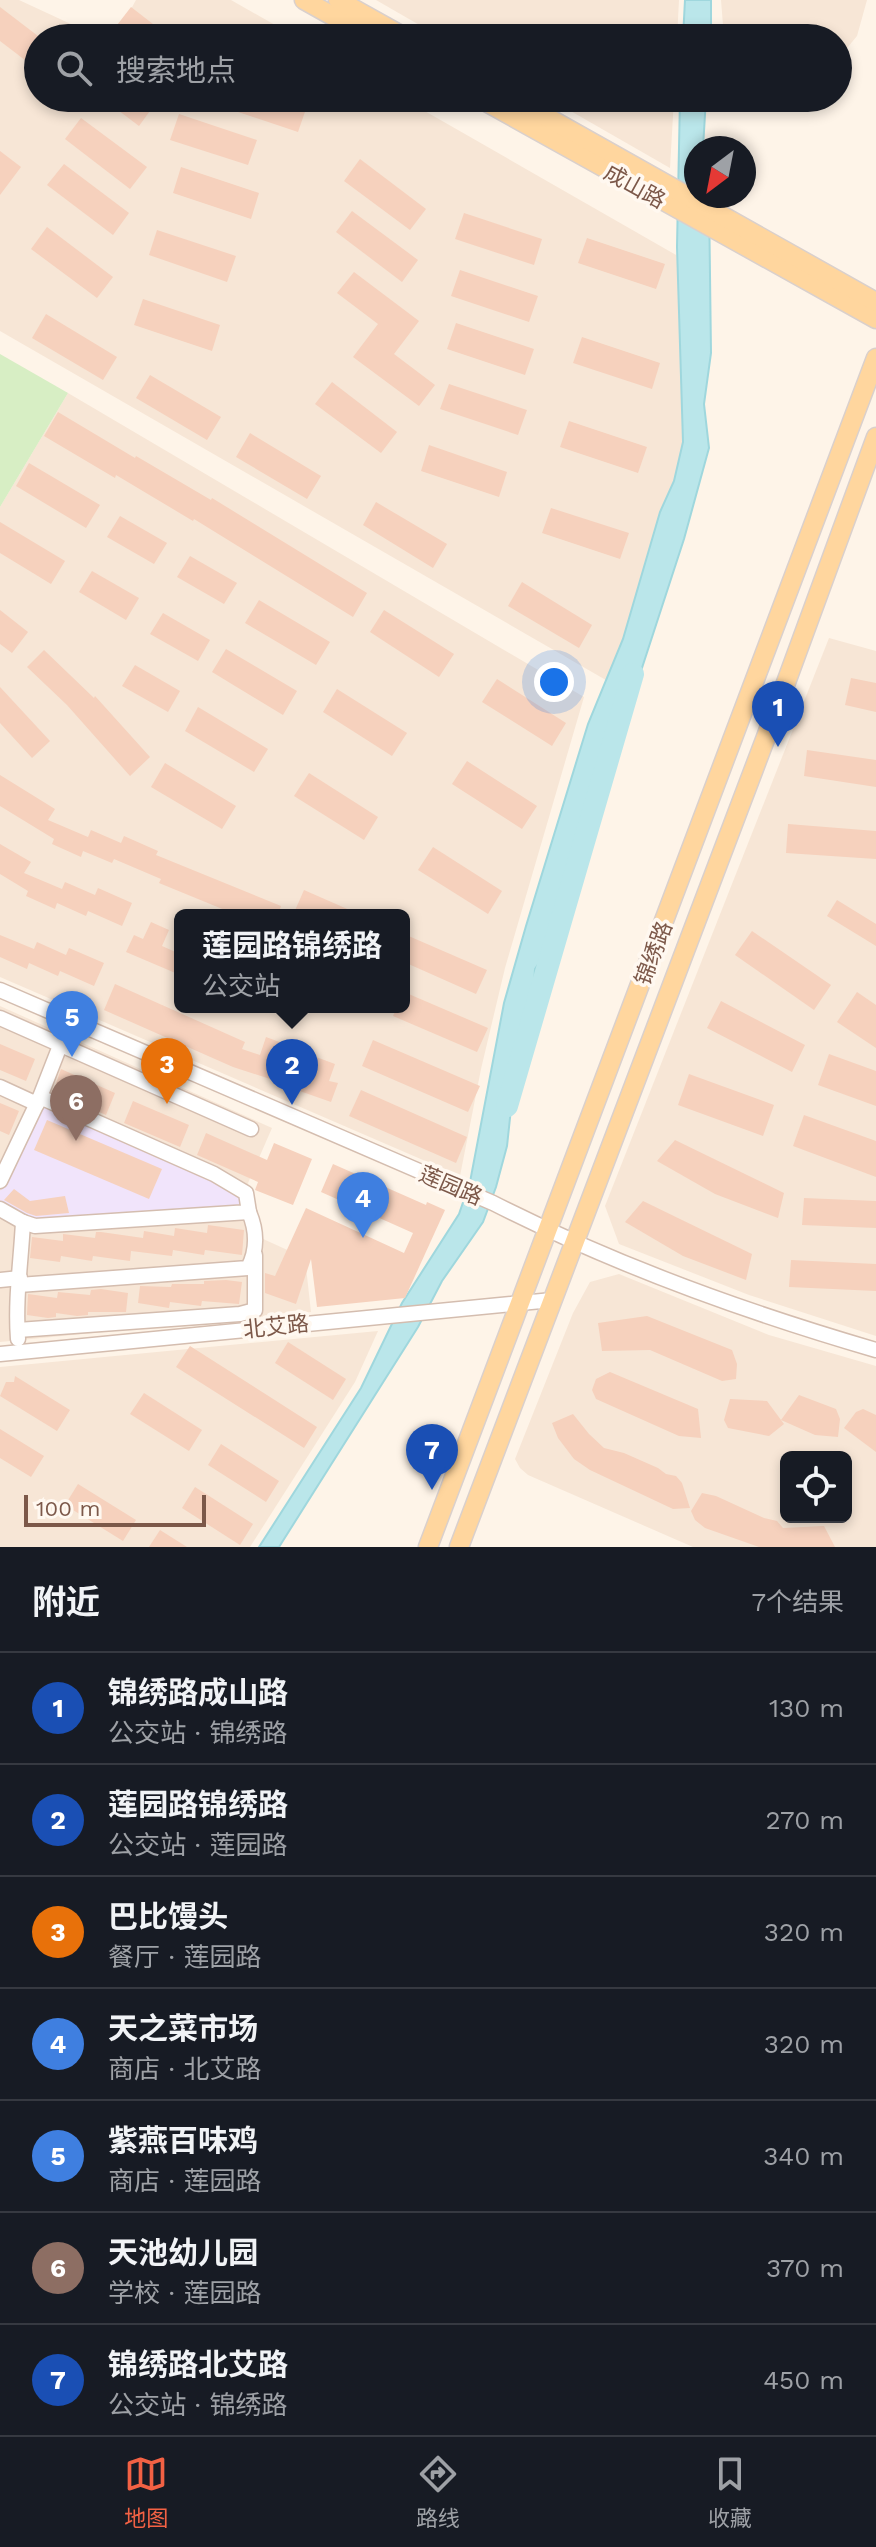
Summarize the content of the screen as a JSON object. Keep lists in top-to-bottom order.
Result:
{
  "streets": {
    "main road": ["成山路", "锦绣路"],
    "street": ["莲园路", "北艾路"]
  },
  "crossings": [
    ["锦绣路", "莲园路"],
    ["锦绣路", "北艾路"]
  ],
  "scale_bar": "100 m",
  "north": "bottom left",
  "page": {
    "search": "搜索地点",
    "pins": [
      "1",
      "5",
      "3",
      "2",
      "6",
      "4",
      "7"
    ],
    "popup": ["莲园路锦绣路", "公交站"],
    "scale": "100 m",
    "heading": ["附近", "7个结果"],
    "list": [
      {
        "mark": "1",
        "name": "锦绣路成山路",
        "note": "公交站 · 锦绣路",
        "value": "130 m"
      },
      {
        "mark": "2",
        "name": "莲园路锦绣路",
        "note": "公交站 · 莲园路",
        "value": "270 m"
      },
      {
        "mark": "3",
        "name": "巴比馒头",
        "note": "餐厅 · 莲园路",
        "value": "320 m"
      },
      {
        "mark": "4",
        "name": "天之菜市场",
        "note": "商店 · 北艾路",
        "value": "320 m"
      },
      {
        "mark": "5",
        "name": "紫燕百味鸡",
        "note": "商店 · 莲园路",
        "value": "340 m"
      },
      {
        "mark": "6",
        "name": "天池幼儿园",
        "note": "学校 · 莲园路",
        "value": "370 m"
      },
      {
        "mark": "7",
        "name": "锦绣路北艾路",
        "note": "公交站 · 锦绣路",
        "value": "450 m"
      }
    ],
    "nav": ["地图", "路线", "收藏"]
  }
}
